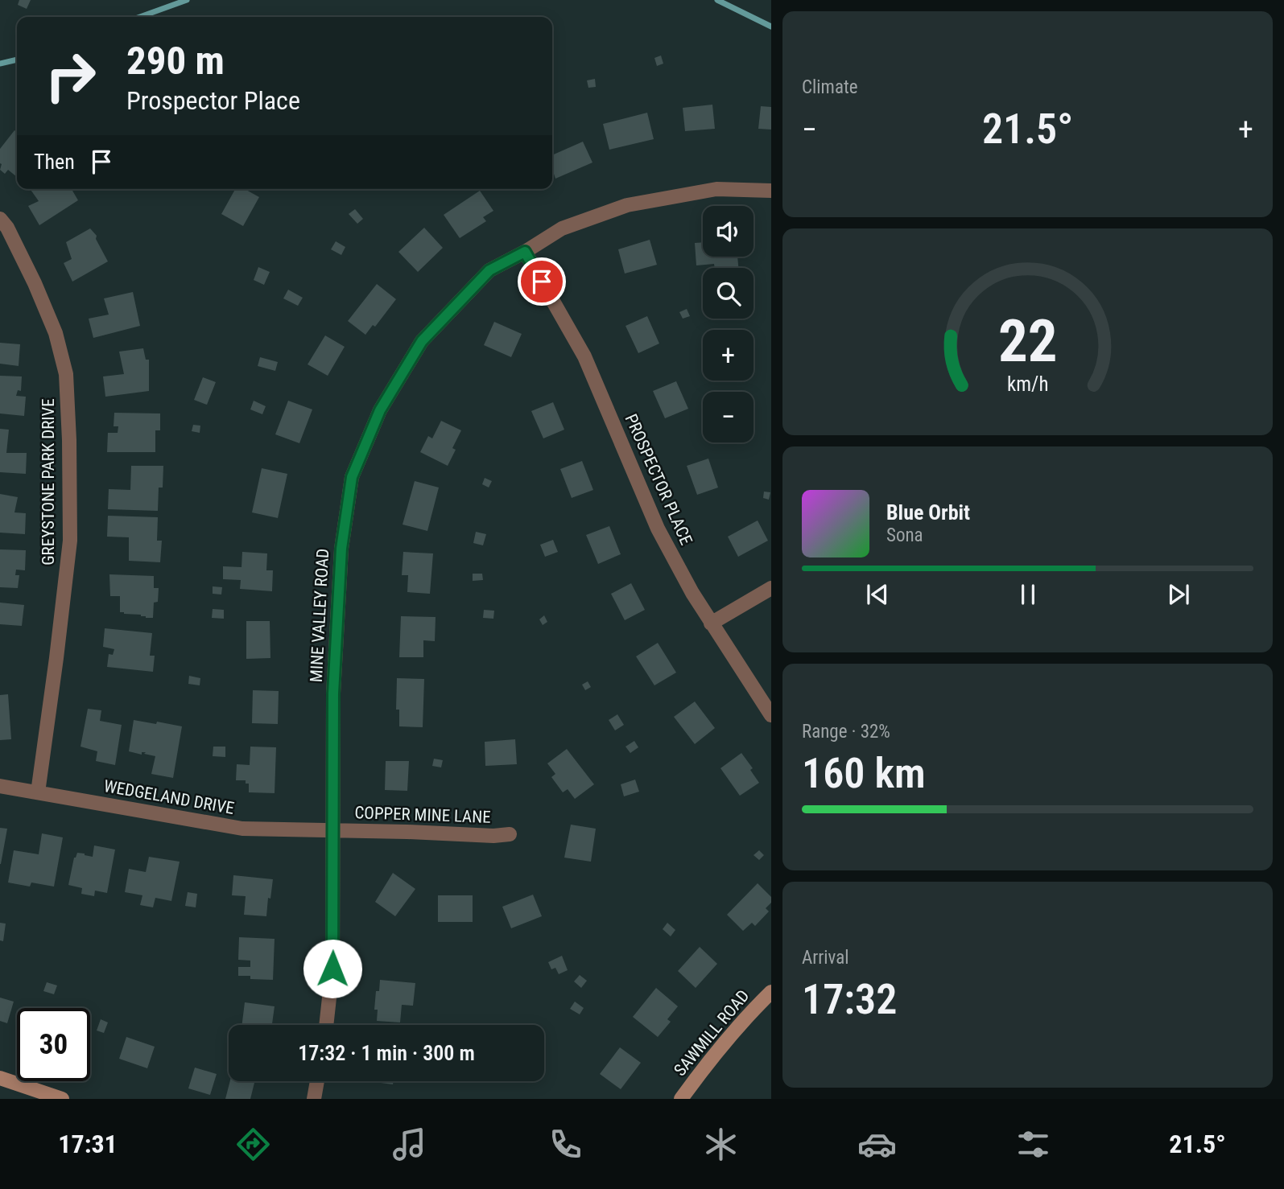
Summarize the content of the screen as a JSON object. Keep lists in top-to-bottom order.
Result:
{
  "streets": {
    "street": [
      "PROSPECTOR PLACE",
      "GREYSTONE PARK DRIVE",
      "MINE VALLEY ROAD",
      "WEDGELAND DRIVE",
      "COPPER MINE LANE",
      "SAWMILL ROAD"
    ]
  },
  "crossings": [
    ["PROSPECTOR PLACE", "MINE VALLEY ROAD"],
    ["GREYSTONE PARK DRIVE", "WEDGELAND DRIVE"],
    ["MINE VALLEY ROAD", "WEDGELAND DRIVE"],
    ["MINE VALLEY ROAD", "COPPER MINE LANE"],
    ["WEDGELAND DRIVE", "COPPER MINE LANE"]
  ],
  "page": {
    "tile": [
      "Climate",
      ["Range · 32%", "160 km"],
      ["Arrival", "17:32"]
    ],
    "turn": ["290 m", "Prospector Place"],
    "heat": ["−", "21.5°", "+"],
    "then": "Then",
    "map_buttons": ["+", "−"],
    "song": ["Blue Orbit", "Sona"],
    "limit": "30",
    "trip": "17:32 · 1 min · 300 m",
    "tabs": ["17:31", "21.5°"],
    "gauge": ["22", "km/h"]
  }
}
